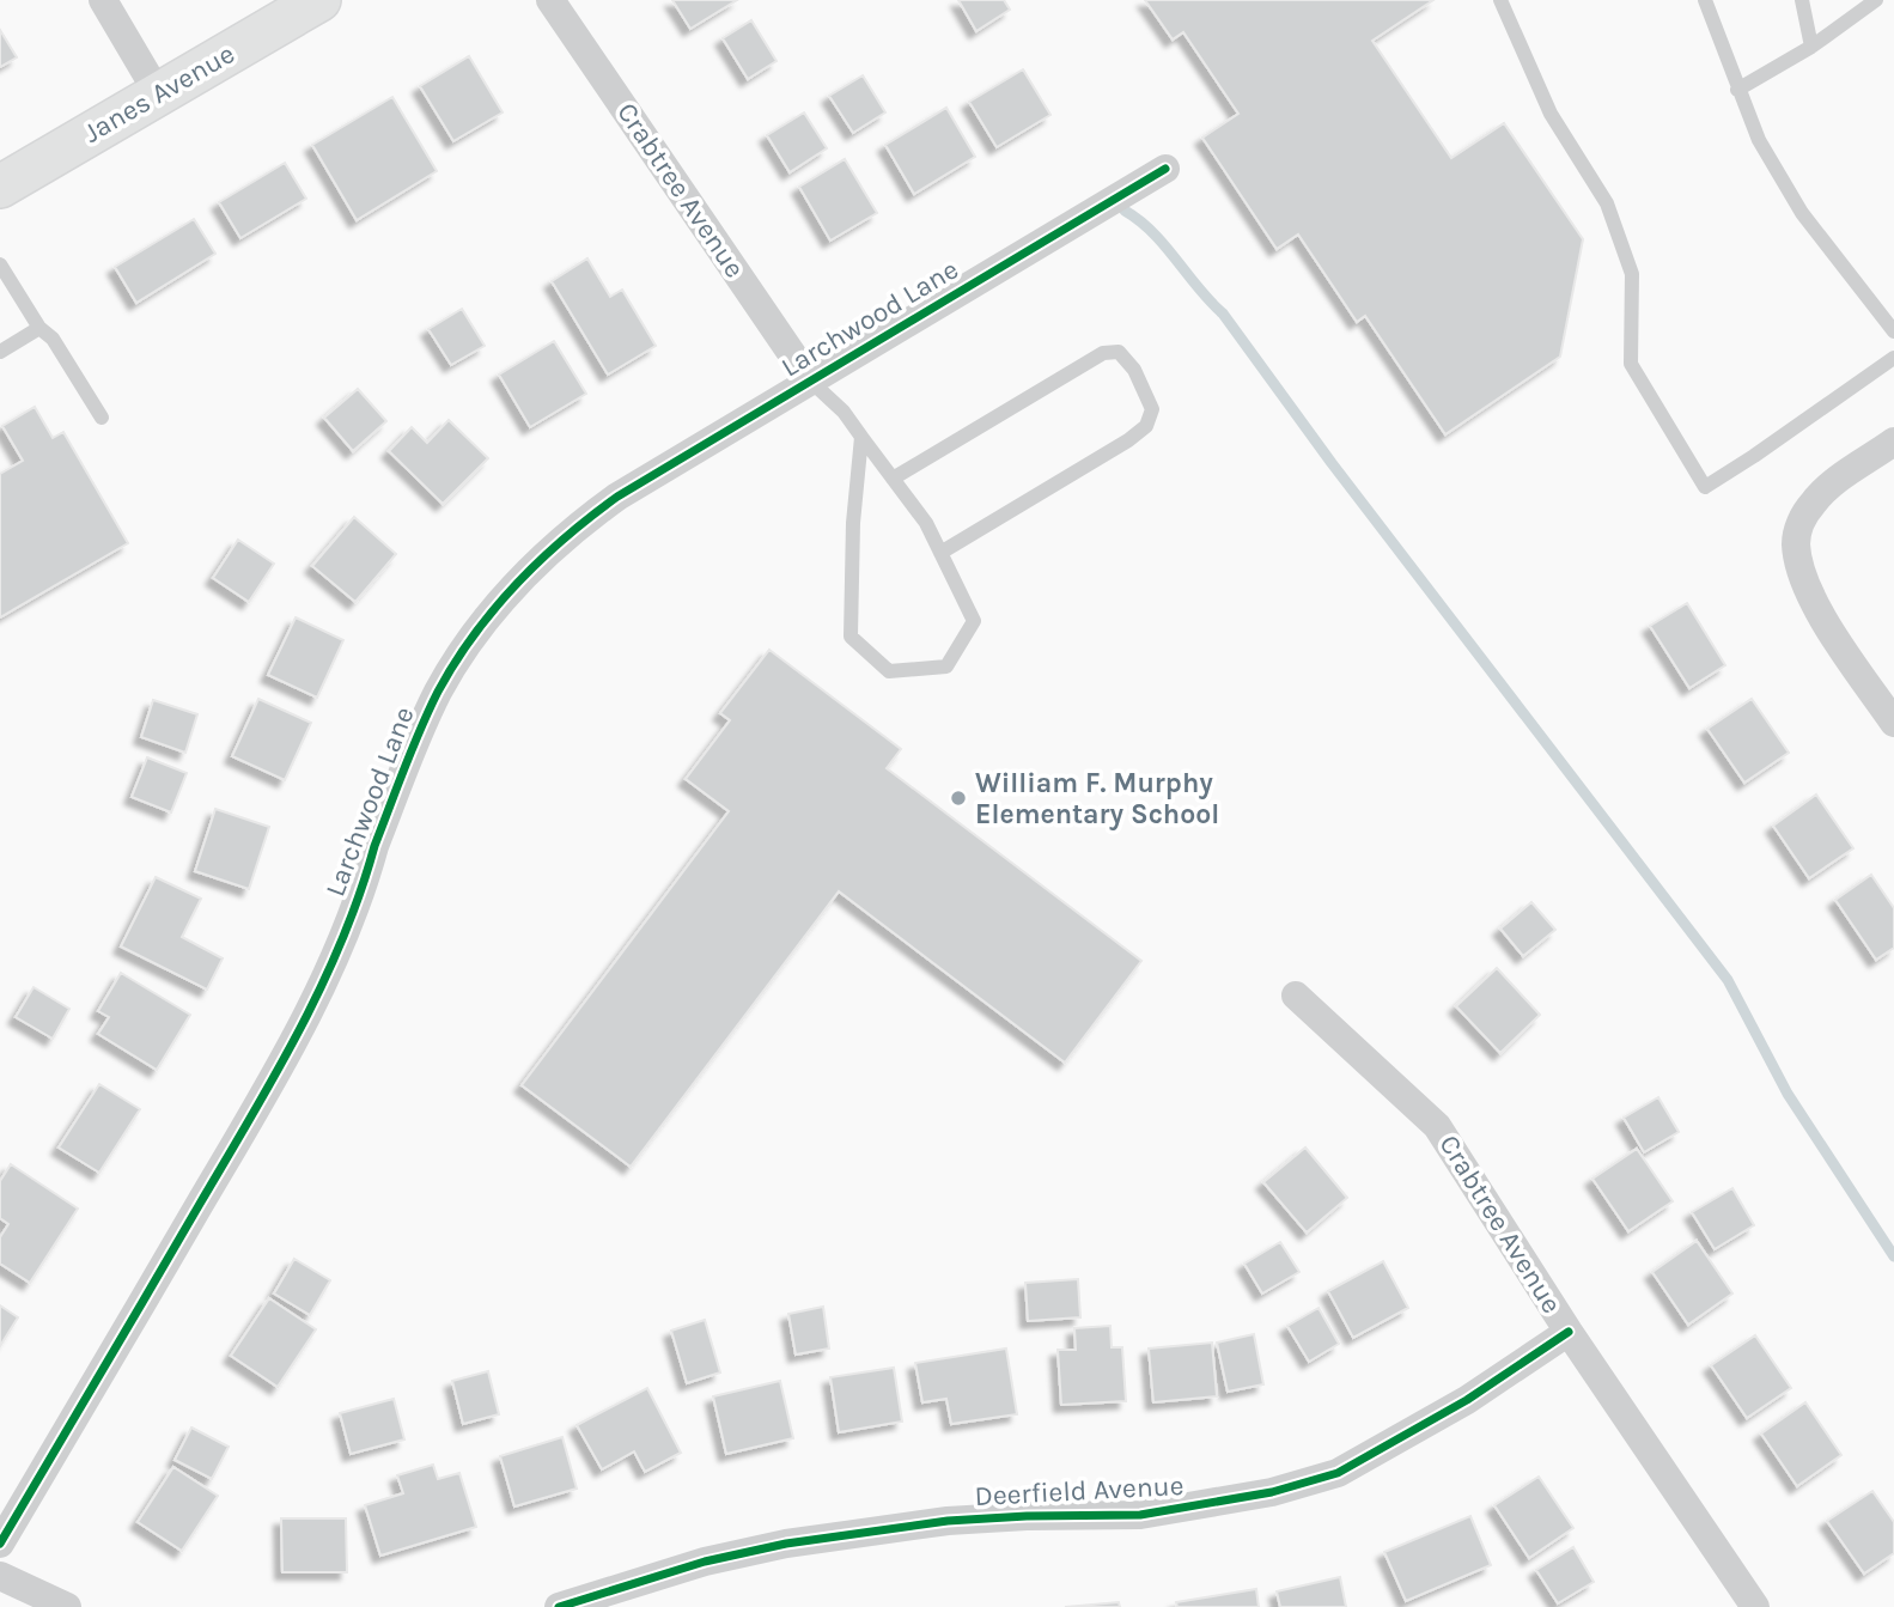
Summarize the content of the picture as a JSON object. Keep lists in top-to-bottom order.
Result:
{
  "streets": {
    "street": [
      "Janes Avenue",
      "Crabtree Avenue",
      "Larchwood Lane",
      "Deerfield Avenue"
    ]
  },
  "crossings": [
    ["Crabtree Avenue", "Larchwood Lane"],
    ["Crabtree Avenue", "Deerfield Avenue"]
  ],
  "places": ["William F. Murphy Elementary School"]
}
